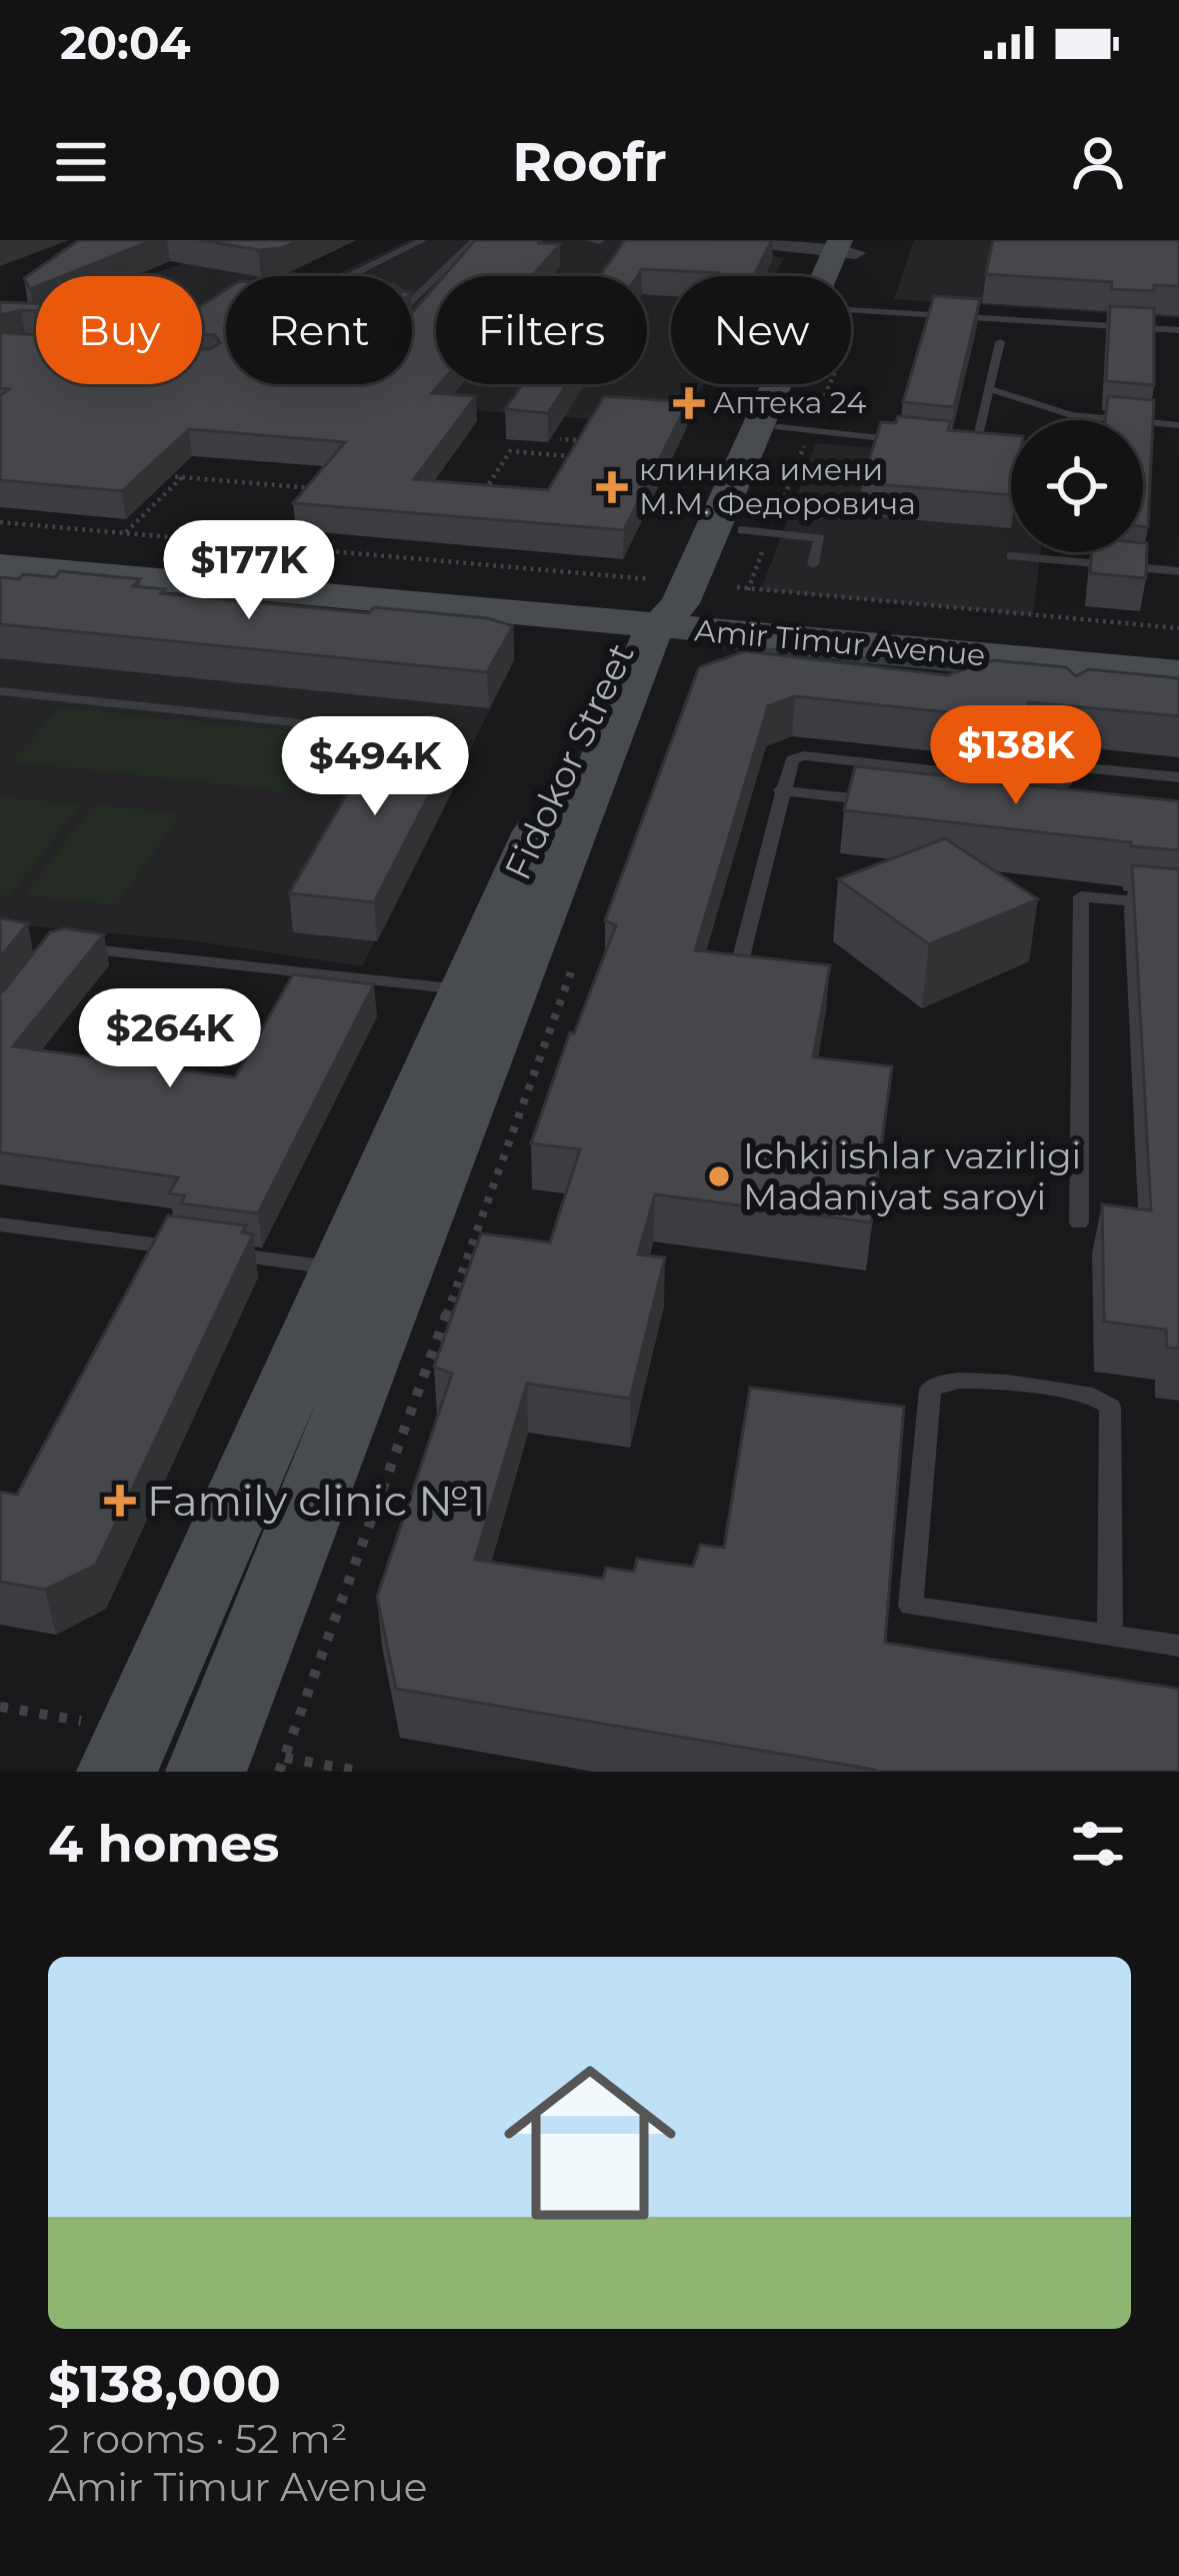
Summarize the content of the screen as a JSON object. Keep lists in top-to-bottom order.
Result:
{
  "streets": {
    "main road": ["Amir Timur Avenue", "Fidokor Street"]
  },
  "crossings": [
    ["Amir Timur Avenue", "Fidokor Street"]
  ],
  "places": {
    "health": ["Аптека 24", "клиника имени М.М. Федоровича", "Family clinic №1"],
    "other": ["Ichki ishlar vazirligi Madaniyat saroyi"]
  },
  "page": {
    "status": "20:04",
    "header": "Roofr",
    "chip": [
      "Buy",
      "Rent",
      "Filters",
      "New"
    ],
    "price": [
      "$177K",
      "$138K",
      "$494K",
      "$264K"
    ],
    "heading": "4 homes",
    "list": [
      {
        "name": "$138,000",
        "note": "2 rooms · 52 m² · Amir Timur Avenue"
      }
    ]
  }
}
